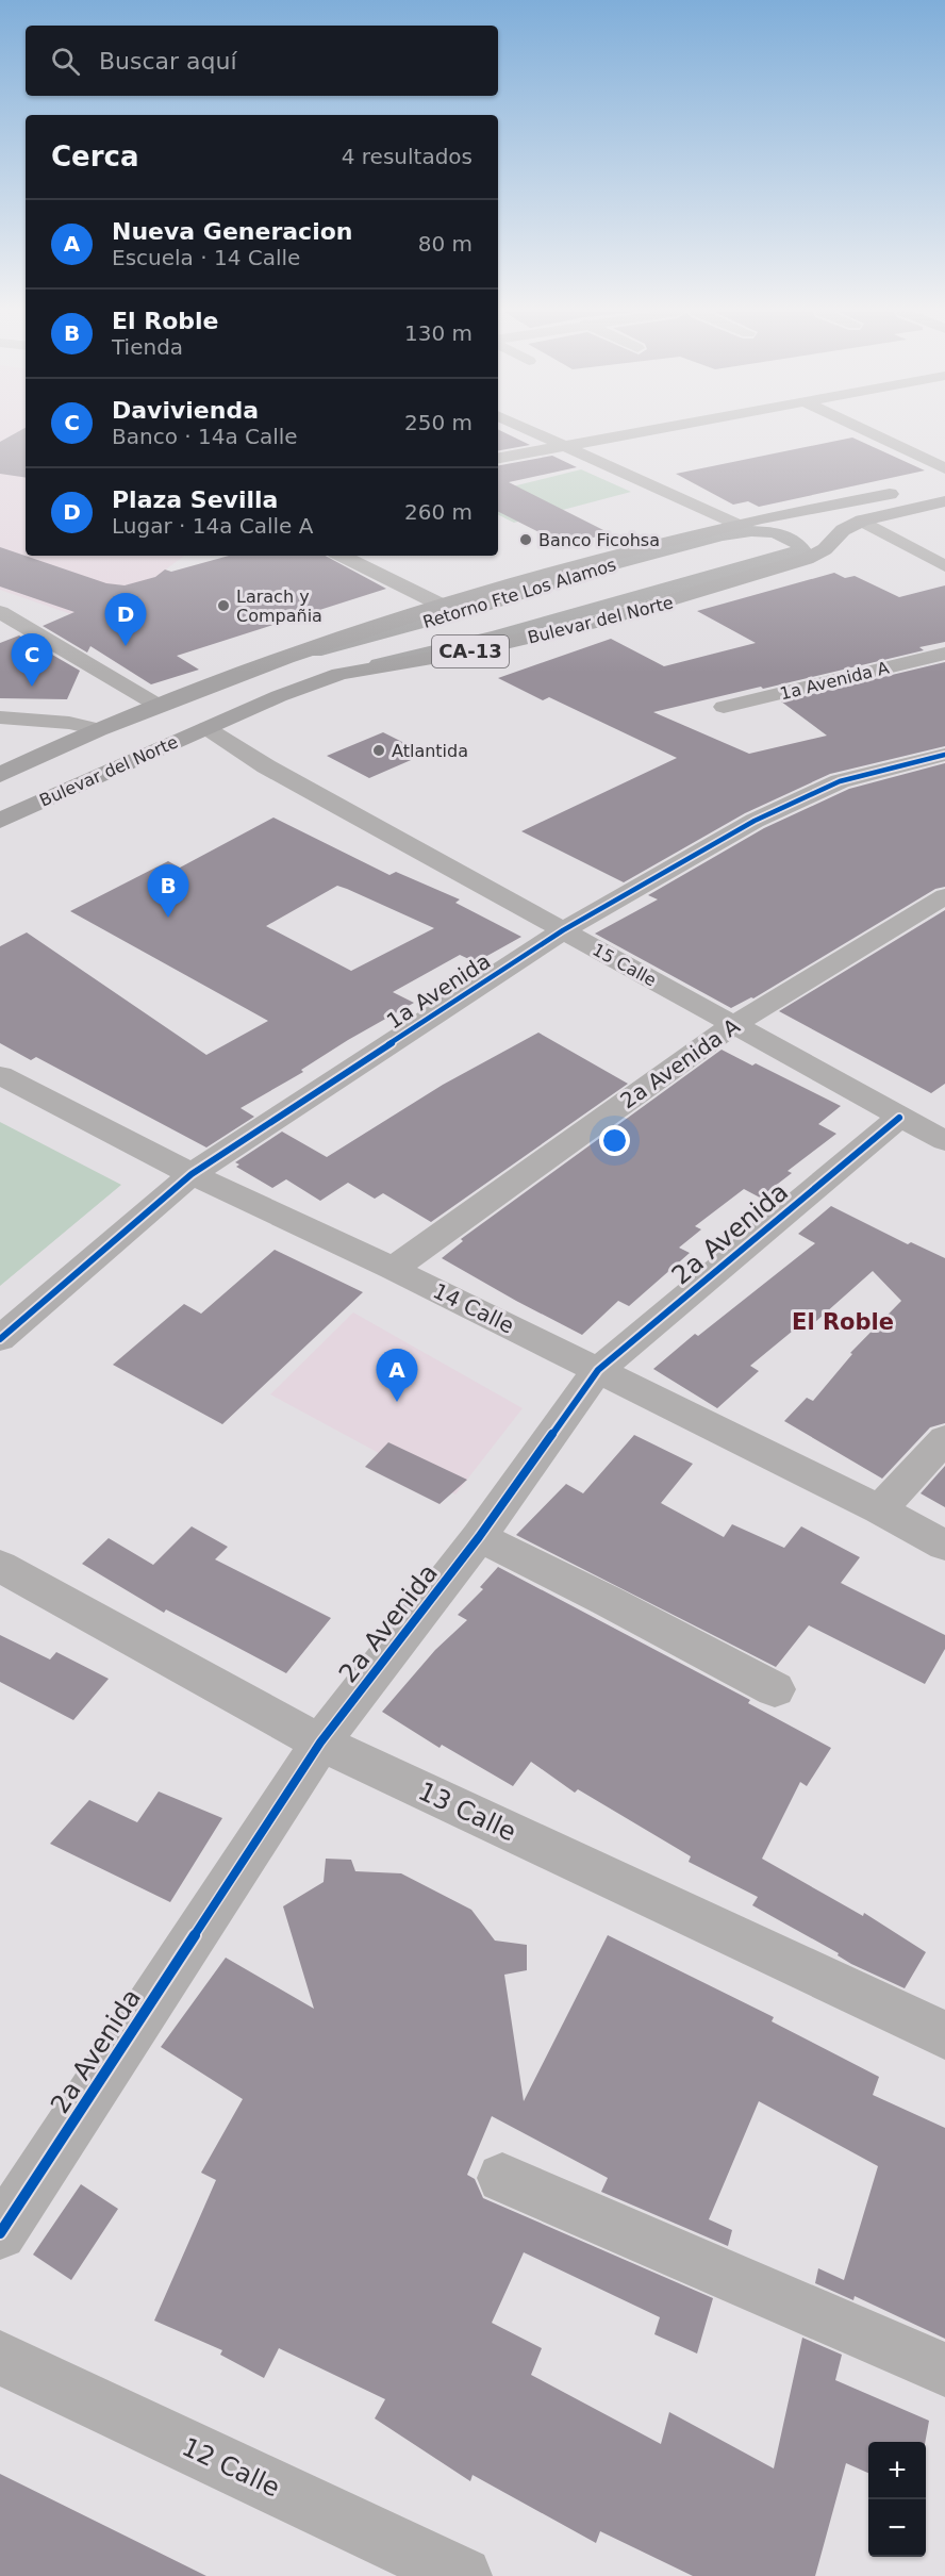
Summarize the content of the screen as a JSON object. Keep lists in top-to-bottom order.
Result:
{
  "streets": {
    "highway": ["Bulevar del Norte", "CA-13"],
    "main road": ["Retorno Fte Los Alamos"],
    "street": [
      "1a Avenida A",
      "15 Calle",
      "1a Avenida",
      "2a Avenida A",
      "2a Avenida",
      "14 Calle",
      "13 Calle",
      "12 Calle"
    ]
  },
  "crossings": [
    ["Retorno Fte Los Alamos", "Bulevar del Norte"],
    ["Bulevar del Norte", "15 Calle"],
    ["15 Calle", "1a Avenida"],
    ["15 Calle", "2a Avenida A"],
    ["15 Calle", "2a Avenida"],
    ["1a Avenida", "14 Calle"],
    ["2a Avenida A", "14 Calle"],
    ["2a Avenida", "14 Calle"],
    ["2a Avenida", "13 Calle"]
  ],
  "districts": ["El Roble"],
  "places": ["Banco Ficohsa", "Larach y Compañia", "Atlantida"],
  "page": {
    "search": "Buscar aquí",
    "heading": ["Cerca", "4 resultados"],
    "list": [
      {
        "mark": "A",
        "name": "Nueva Generacion",
        "note": "Escuela · 14 Calle",
        "value": "80 m"
      },
      {
        "mark": "B",
        "name": "El Roble",
        "note": "Tienda",
        "value": "130 m"
      },
      {
        "mark": "C",
        "name": "Davivienda",
        "note": "Banco · 14a Calle",
        "value": "250 m"
      },
      {
        "mark": "D",
        "name": "Plaza Sevilla",
        "note": "Lugar · 14a Calle A",
        "value": "260 m"
      }
    ],
    "pins": [
      "D",
      "C",
      "B",
      "A"
    ],
    "map_buttons": ["+", "−"]
  }
}
